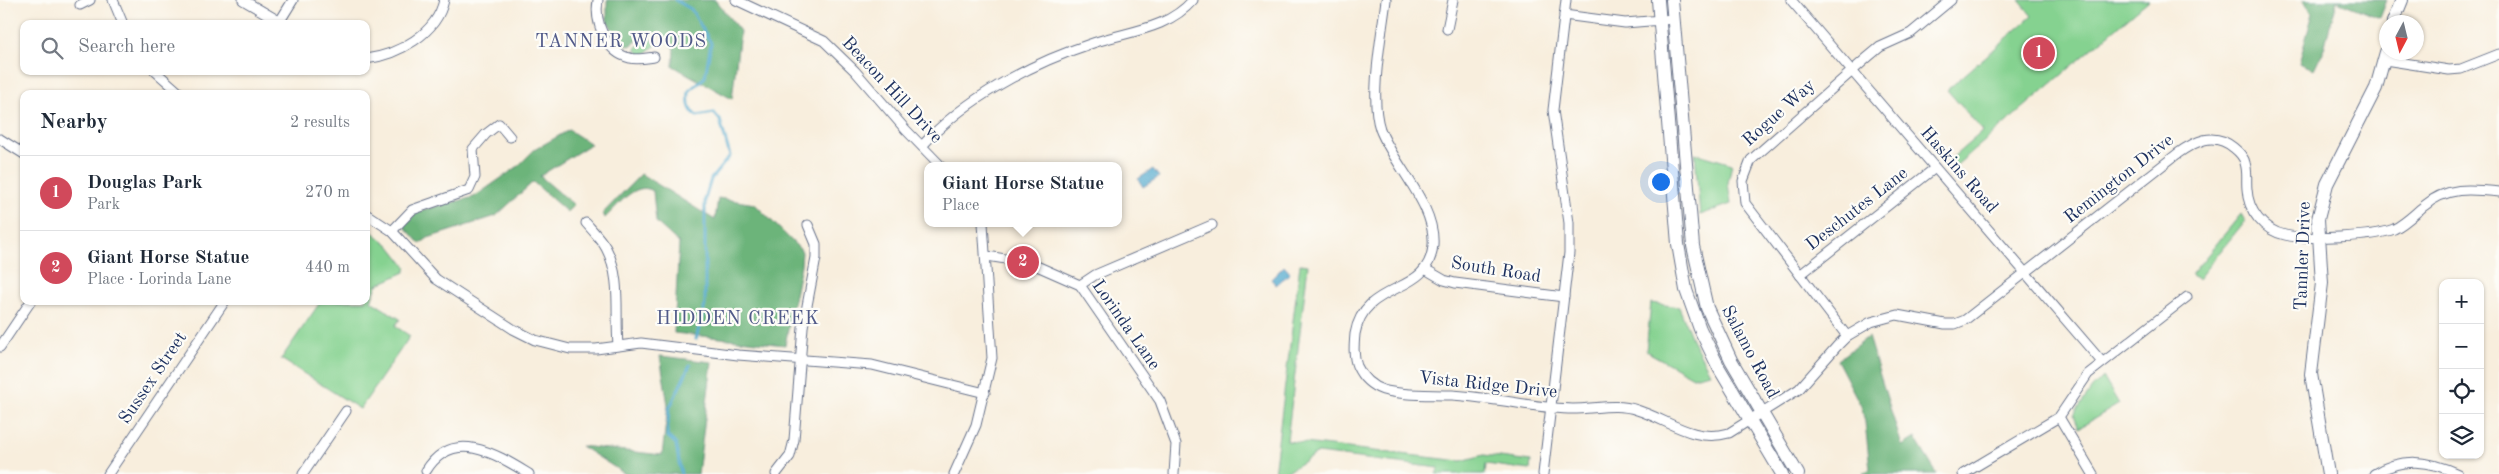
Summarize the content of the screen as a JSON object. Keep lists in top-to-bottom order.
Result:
{
  "streets": {
    "main road": ["Tannler Drive", "Salamo Road"],
    "street": [
      "Beacon Hill Drive",
      "Rogue Way",
      "Haskins Road",
      "Remington Drive",
      "Deschutes Lane",
      "South Road",
      "Lorinda Lane",
      "Sussex Street",
      "Vista Ridge Drive"
    ]
  },
  "crossings": [
    ["Rogue Way", "Haskins Road"],
    ["Rogue Way", "Remington Drive"],
    ["Rogue Way", "Deschutes Lane"],
    ["Haskins Road", "Remington Drive"],
    ["Haskins Road", "Deschutes Lane"],
    ["Remington Drive", "Tannler Drive"],
    ["Remington Drive", "Salamo Road"],
    ["Remington Drive", "Vista Ridge Drive"],
    ["South Road", "Vista Ridge Drive"],
    ["Salamo Road", "Vista Ridge Drive"]
  ],
  "districts": ["TANNER WOODS", "HIDDEN CREEK"],
  "north": "bottom",
  "page": {
    "search": "Search here",
    "pins": ["1", "2"],
    "heading": ["Nearby", "2 results"],
    "list": [
      {
        "mark": "1",
        "name": "Douglas Park",
        "note": "Park",
        "value": "270 m"
      },
      {
        "mark": "2",
        "name": "Giant Horse Statue",
        "note": "Place · Lorinda Lane",
        "value": "440 m"
      }
    ],
    "popup": ["Giant Horse Statue", "Place"],
    "map_buttons": ["+", "−"]
  }
}
